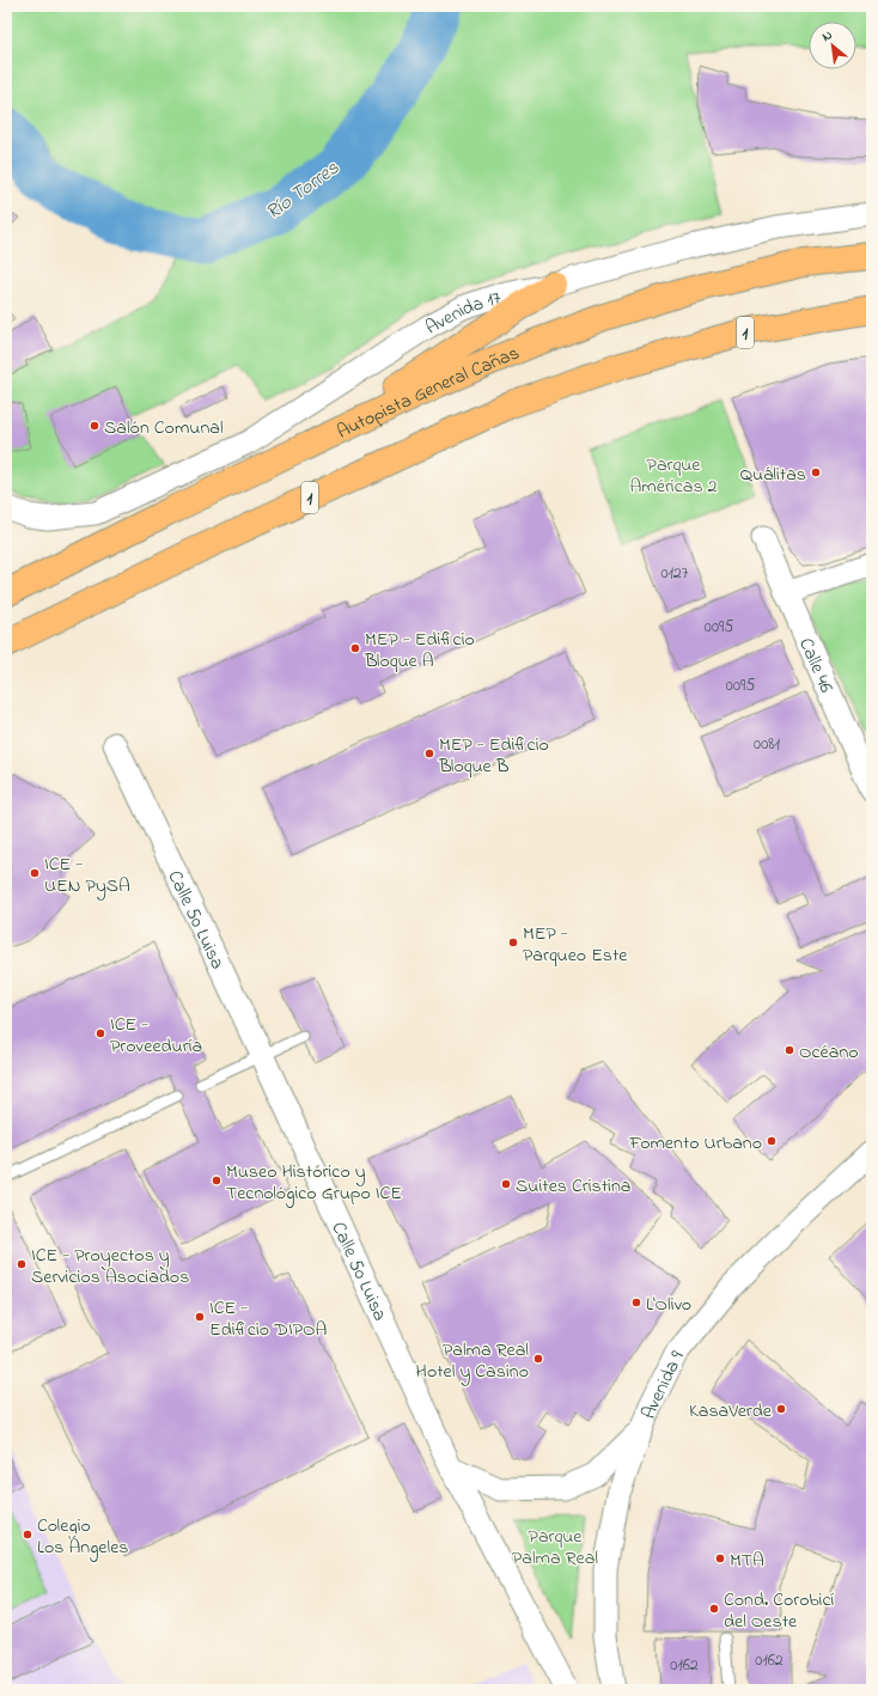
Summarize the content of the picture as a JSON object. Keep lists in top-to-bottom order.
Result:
{
  "streets": {
    "highway": ["1", "Autopista General Cañas"],
    "street": [
      "Avenida 17",
      "Calle 46",
      "Calle 50 Luisa",
      "Avenida 9"
    ]
  },
  "water": ["Río Torres"],
  "parks": ["Parque Américas 2", "Parque Palma Real"],
  "places": [
    "Salón Comunal",
    "Quálitas",
    "MEP - Edificio Bloque A",
    "MEP - Edificio Bloque B",
    "ICE - UEN PySA",
    "MEP - Parqueo Este",
    "ICE - Proveeduría",
    "Océano",
    "Fomento Urbano",
    "Museo Histórico y Tecnológico Grupo ICE",
    "Suites Cristina",
    "ICE - Proyectos y Servicios Asociados",
    "L'Olivo",
    "ICE - Edificio DIPOA",
    "Palma Real Hotel y Casino",
    "KasaVerde",
    "Colegio Los Ángeles",
    "MTA",
    "Cond. Corobicí del Oeste"
  ],
  "house_numbers": [
    "0127",
    "0095",
    "0095",
    "0081",
    "0162",
    "0162"
  ],
  "north": "top left"
}
